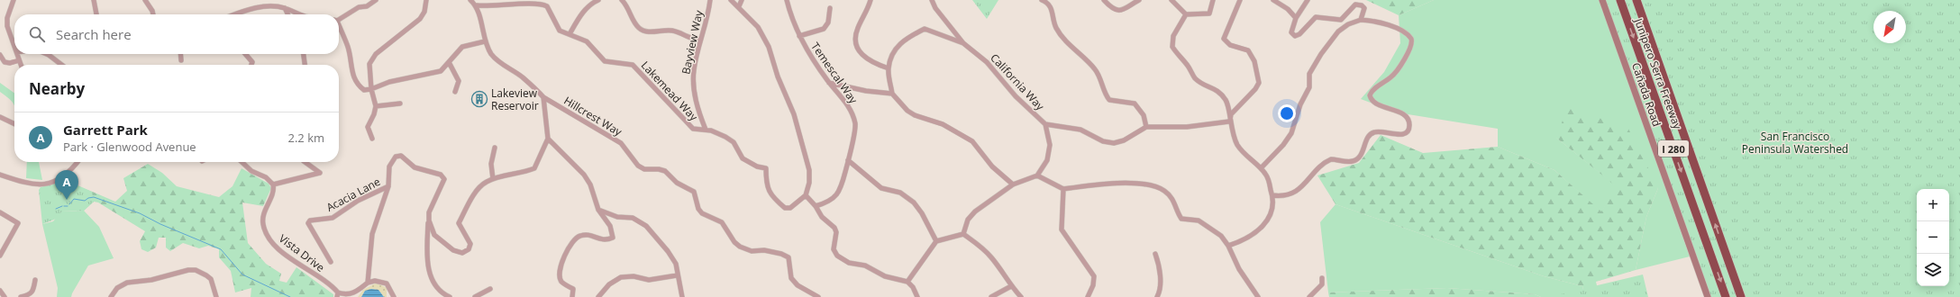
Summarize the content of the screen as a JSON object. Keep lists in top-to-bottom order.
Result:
{
  "streets": {
    "highway": ["Junipero Serra Freeway", "I 280"],
    "main road": ["Cañada Road"],
    "street": [
      "Bayview Way",
      "Temescal Way",
      "California Way",
      "Lakemead Way",
      "Hillcrest Way",
      "Acacia Lane",
      "Vista Drive"
    ]
  },
  "crossings": [
    ["Bayview Way", "Lakemead Way"]
  ],
  "parks": ["San Francisco Peninsula Watershed"],
  "places": {
    "building": ["Lakeview Reservoir"]
  },
  "north": "bottom left",
  "page": {
    "search": "Search here",
    "heading": "Nearby",
    "list": [
      {
        "mark": "A",
        "name": "Garrett Park",
        "note": "Park · Glenwood Avenue",
        "value": "2.2 km"
      }
    ],
    "pins": "A",
    "map_buttons": ["+", "−"]
  }
}
